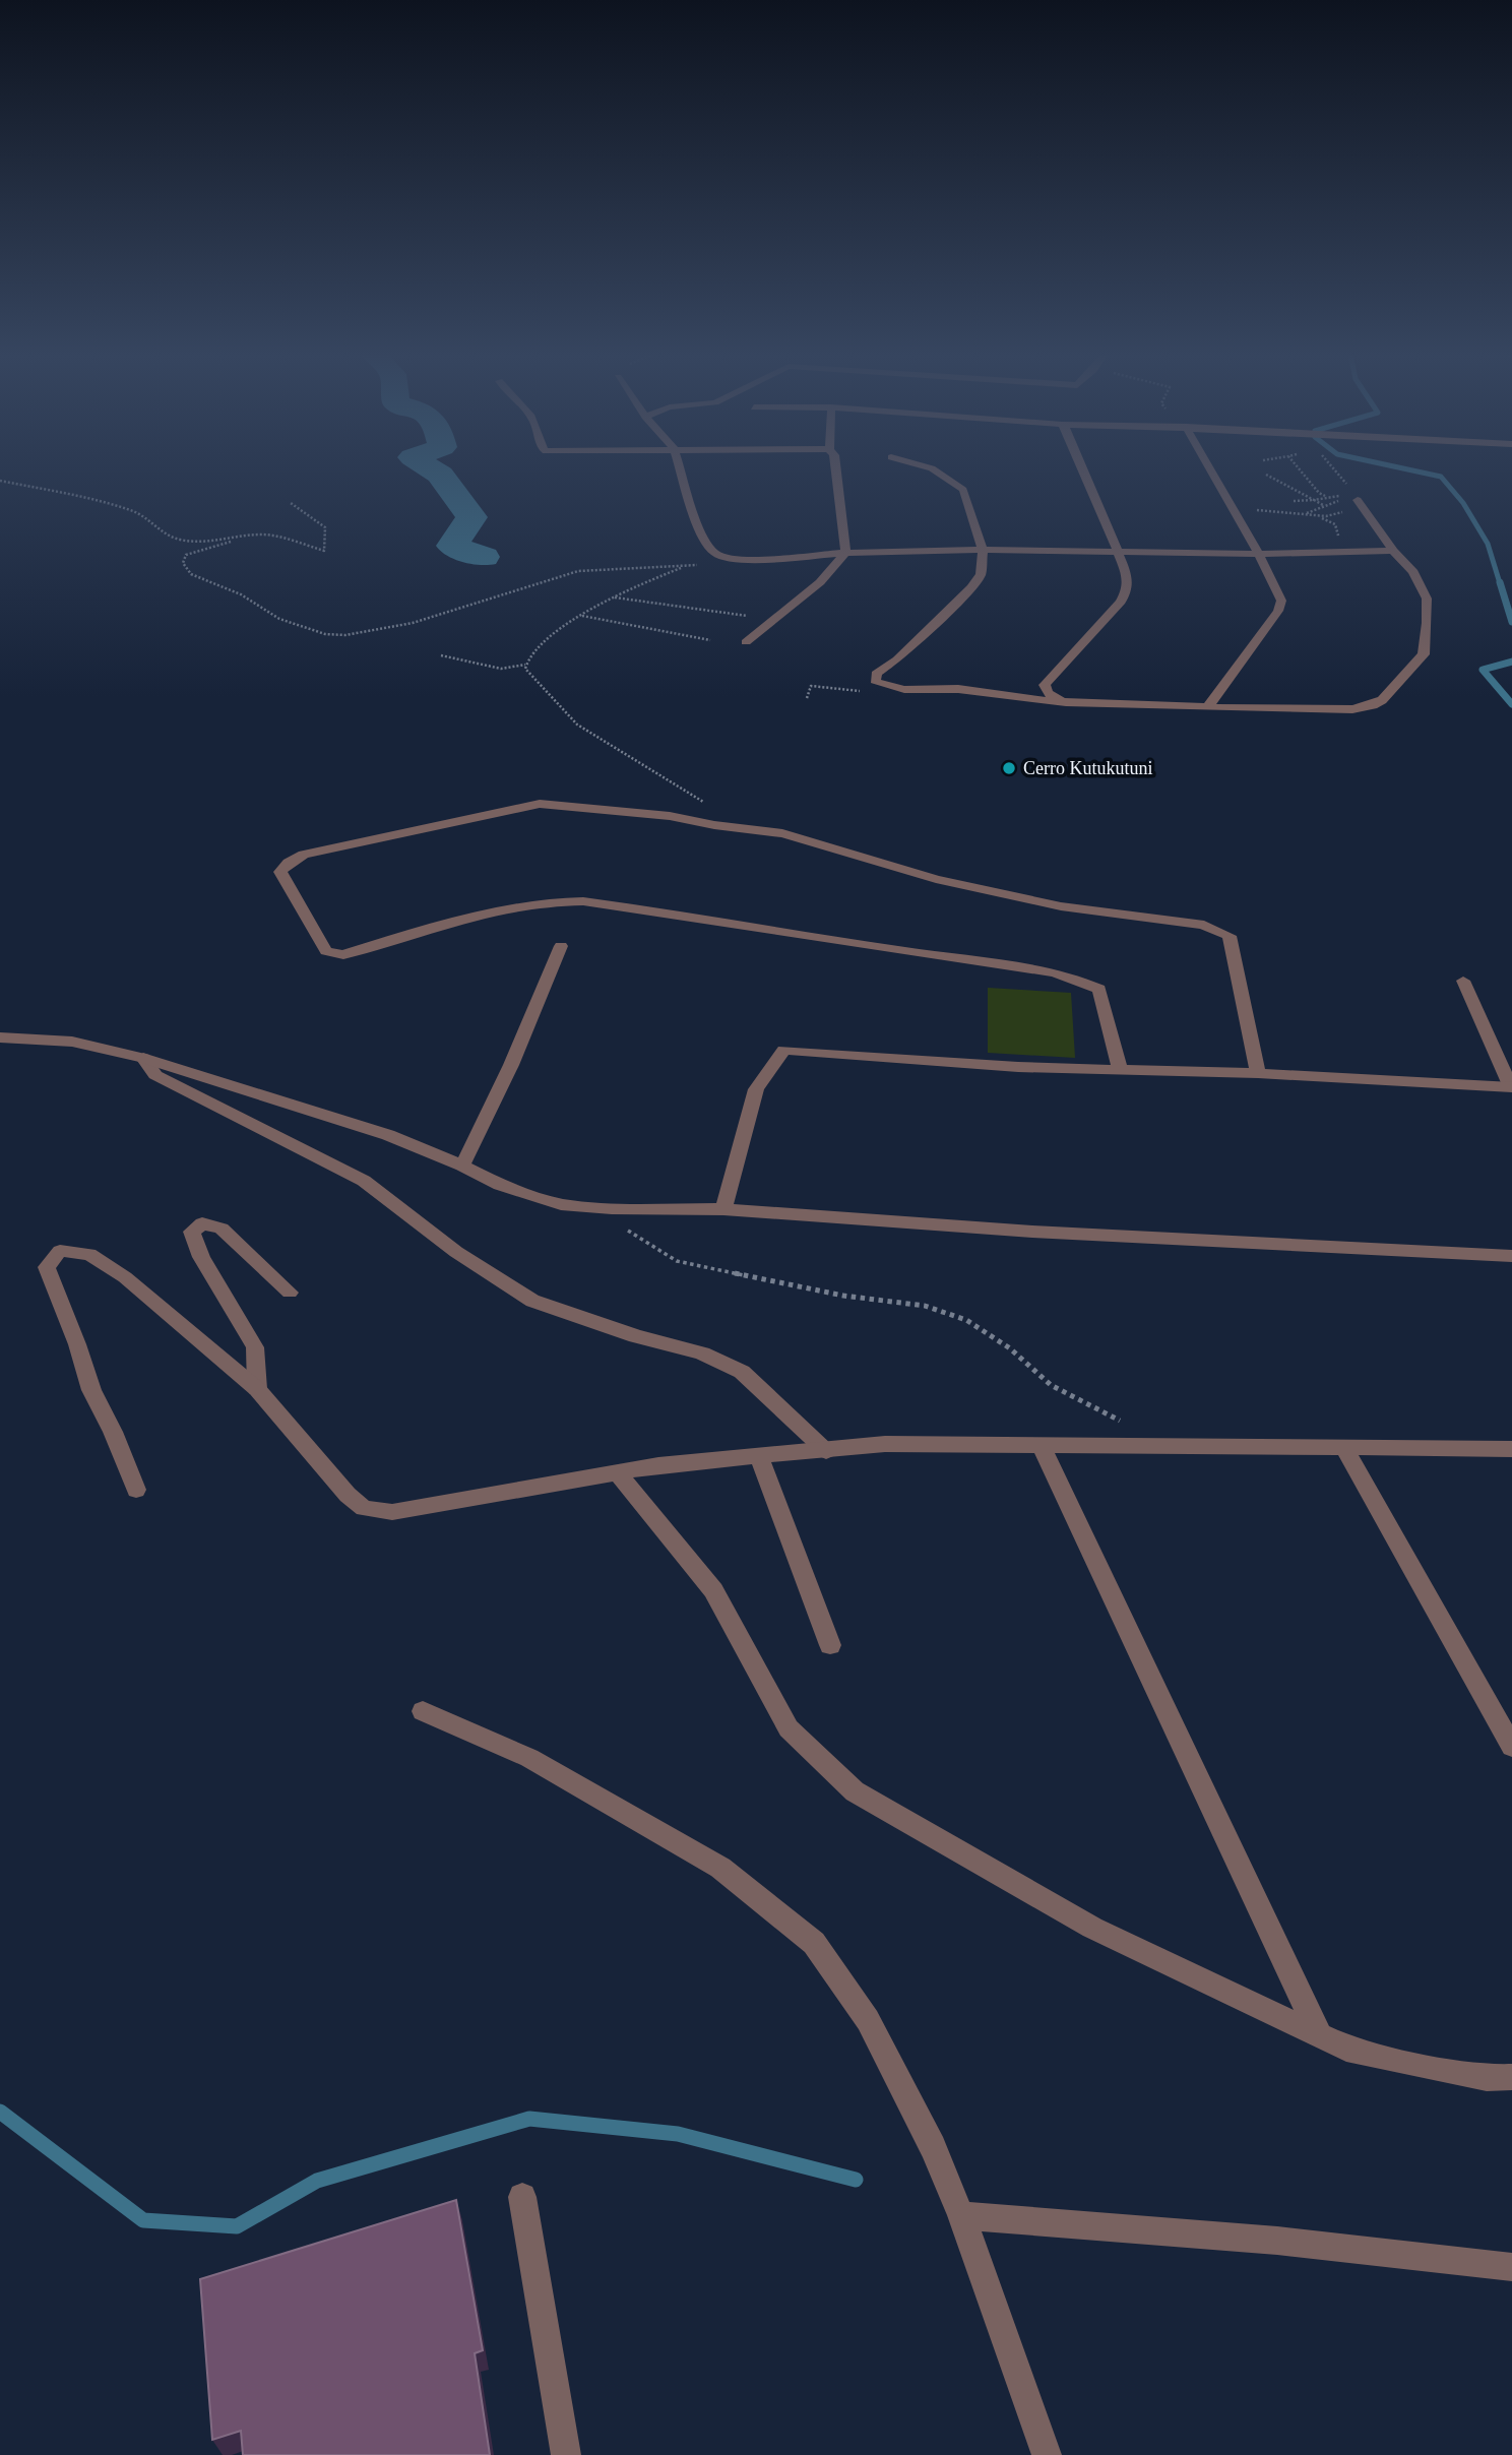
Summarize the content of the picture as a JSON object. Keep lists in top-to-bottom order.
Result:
{
  "places": ["Cerro Kutukutuni"]
}
